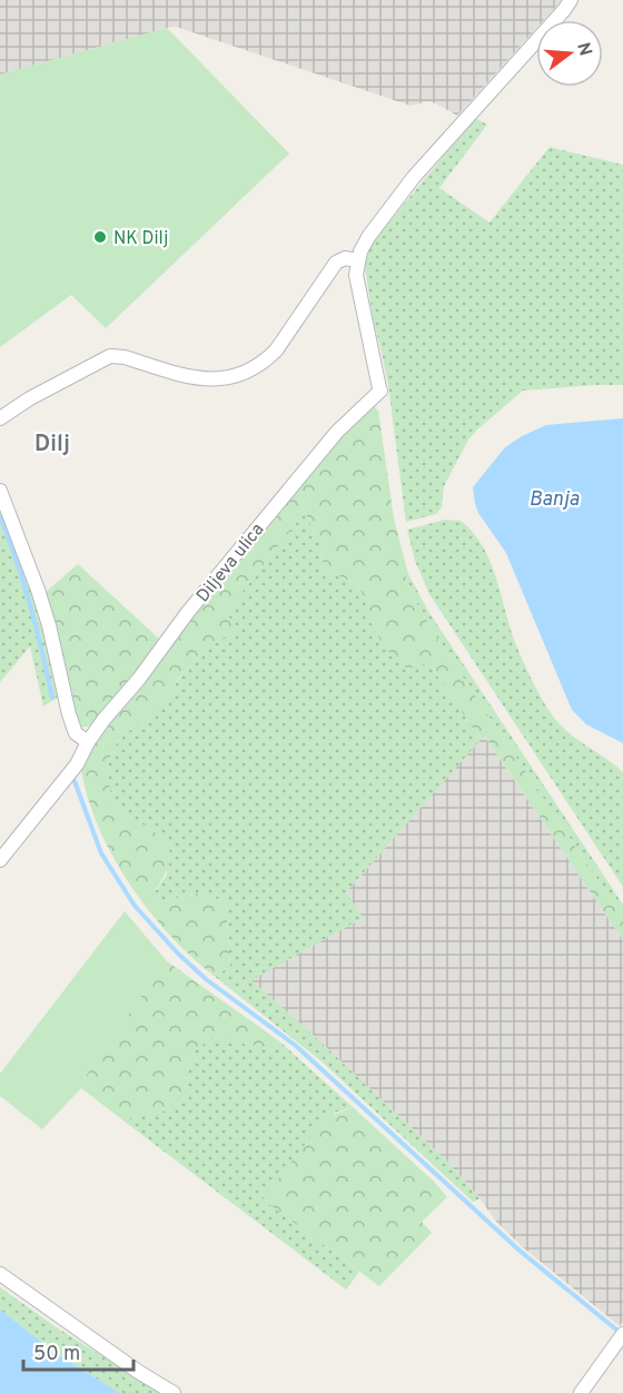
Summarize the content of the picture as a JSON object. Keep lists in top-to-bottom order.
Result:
{
  "streets": {
    "street": ["Diljeva ulica"]
  },
  "districts": ["Dilj"],
  "water": ["Banja"],
  "places": ["NK Dilj"],
  "scale_bar": "50 m",
  "north": "right"
}
